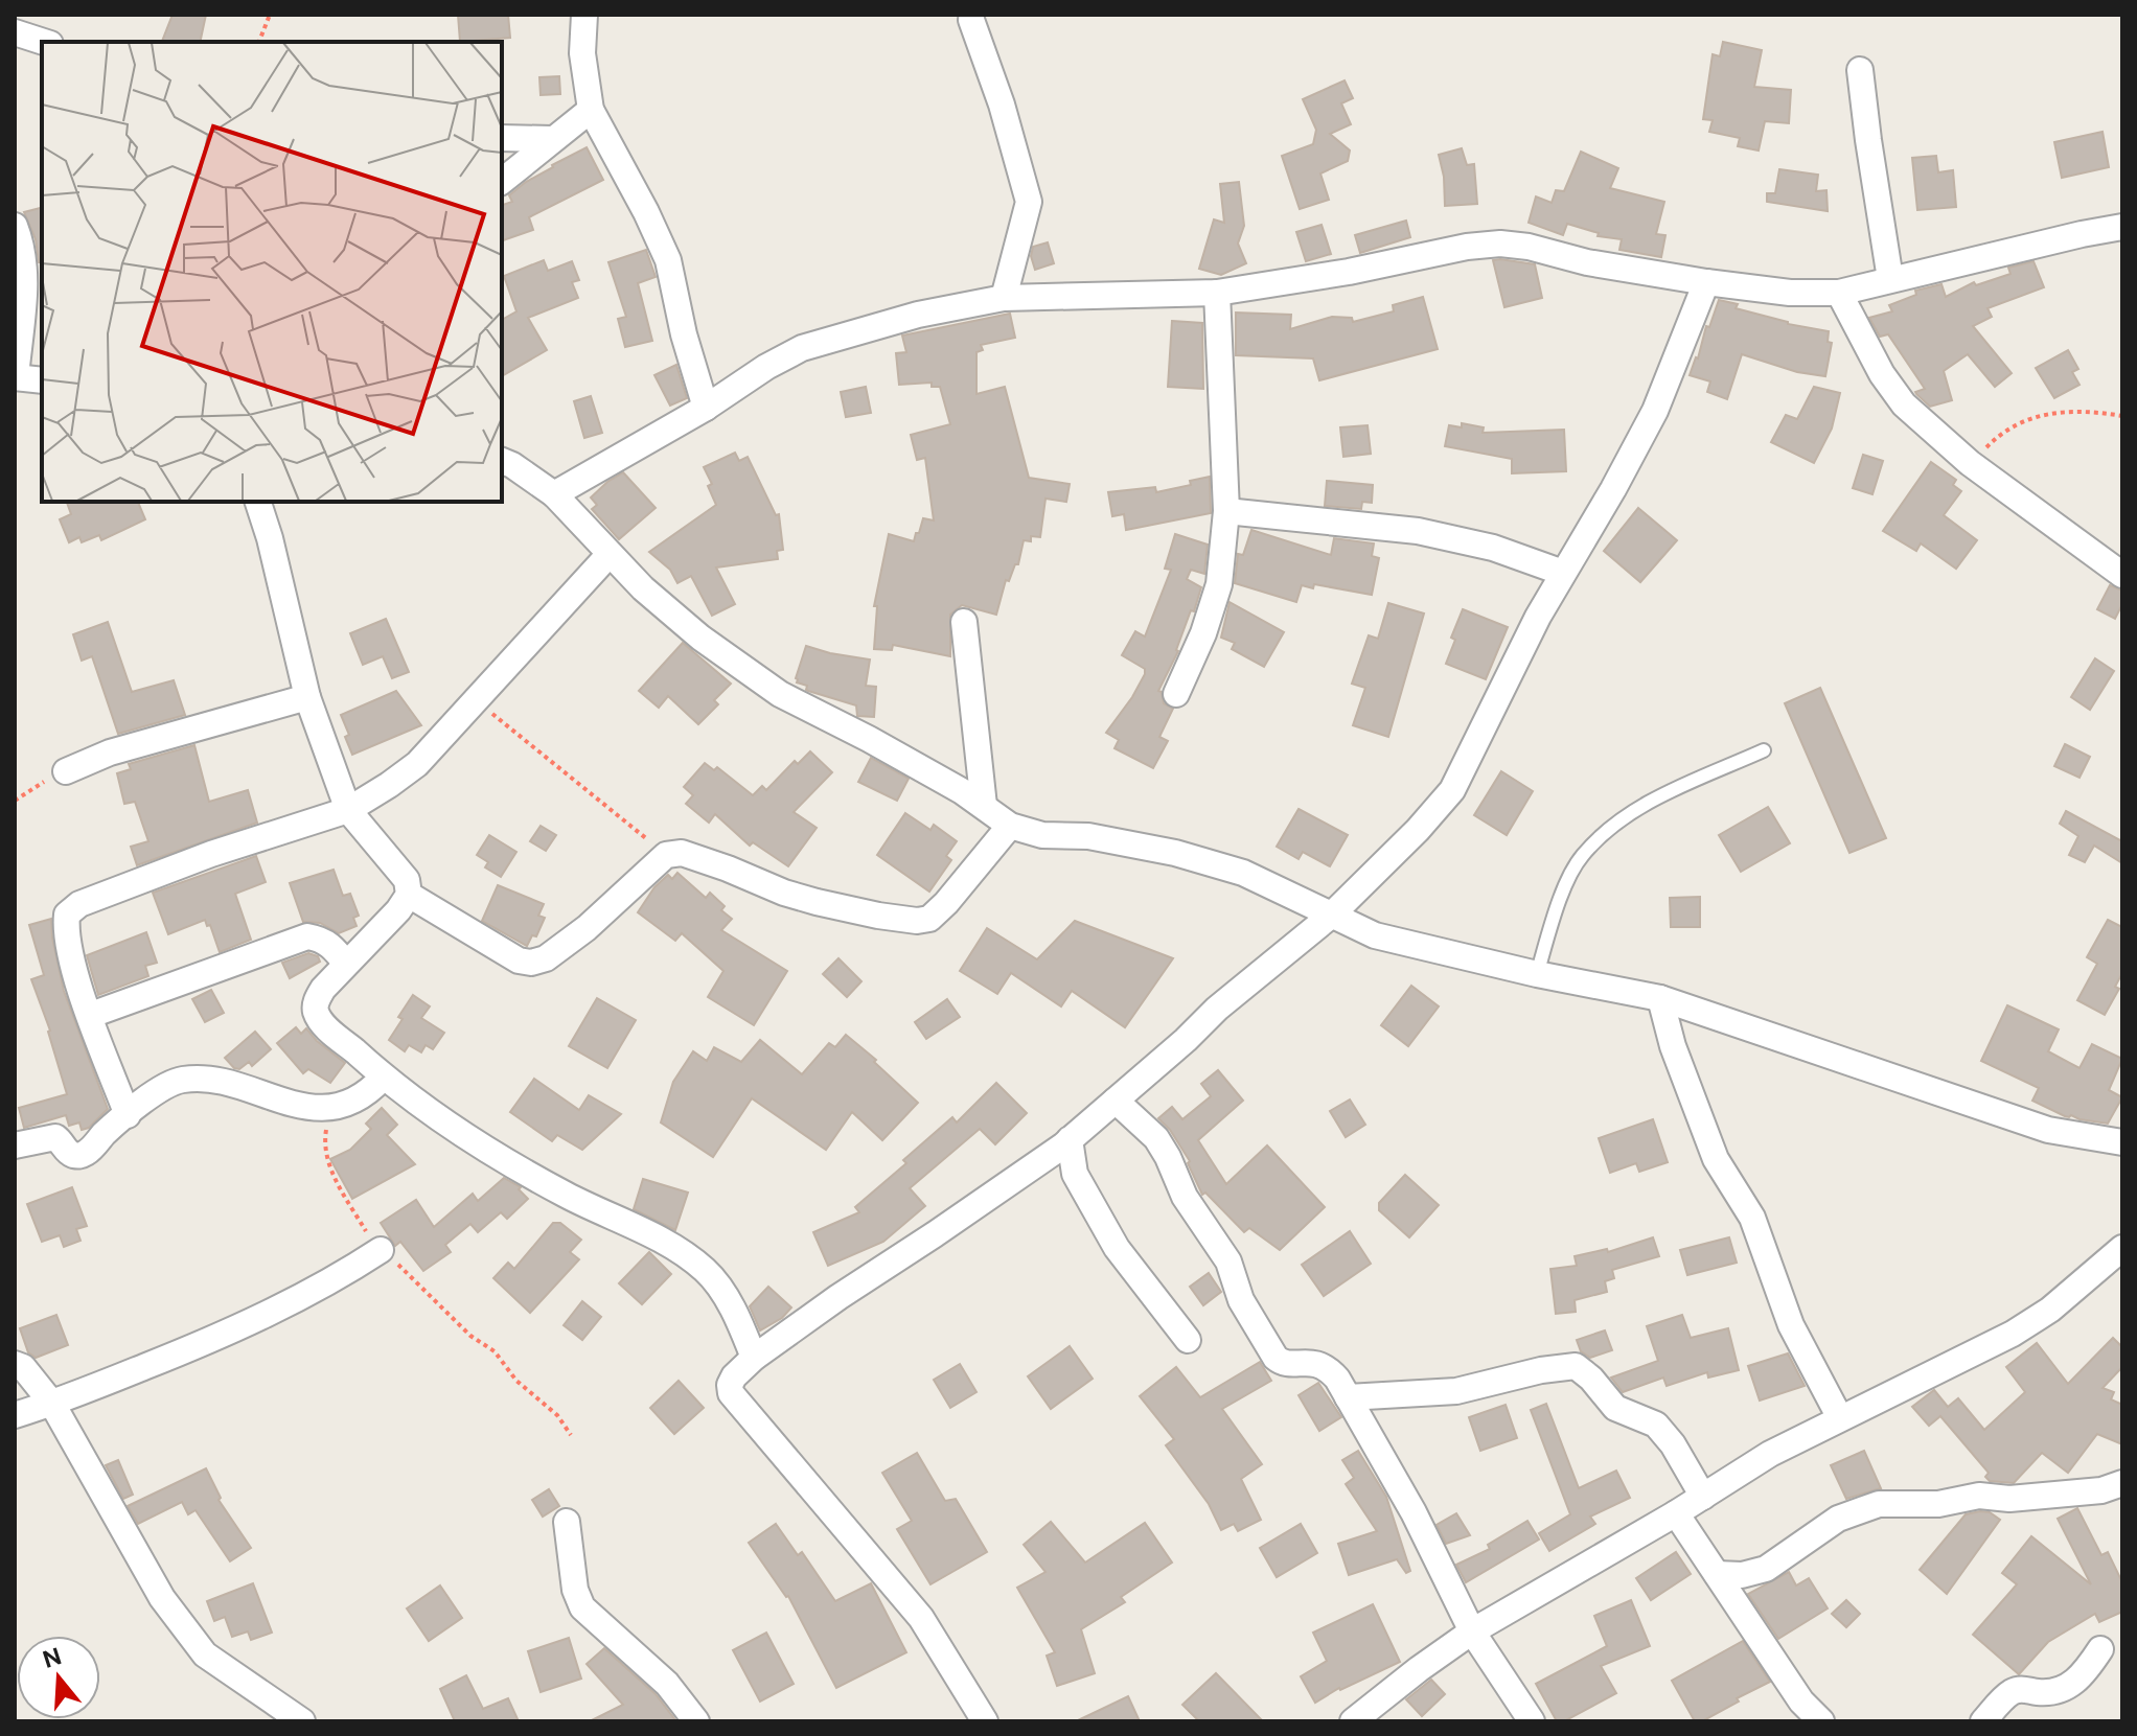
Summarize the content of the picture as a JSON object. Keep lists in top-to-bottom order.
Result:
{
  "north": "top"
}
